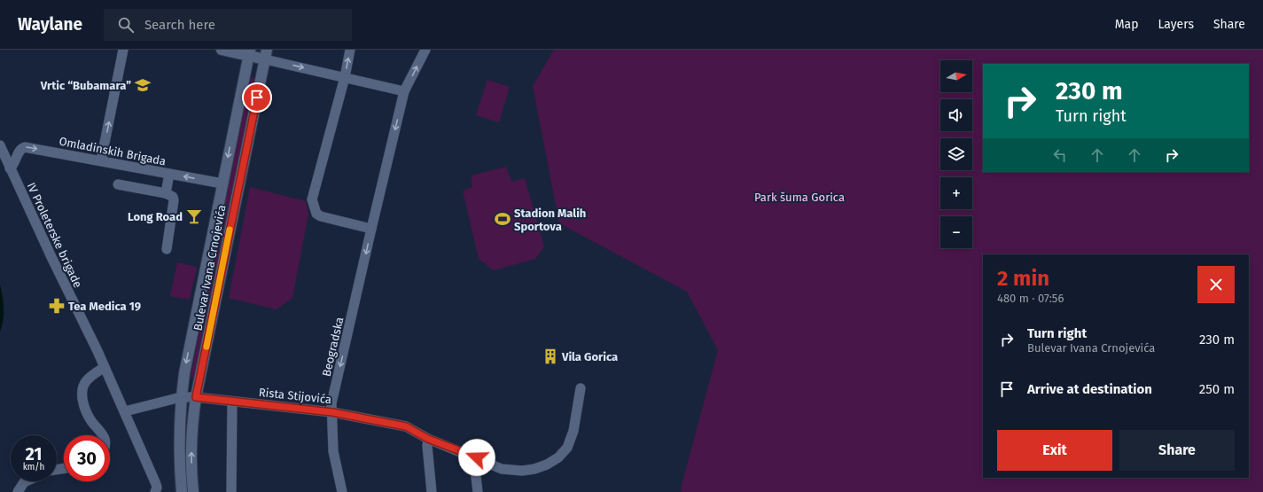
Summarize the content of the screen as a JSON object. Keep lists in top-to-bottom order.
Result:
{
  "streets": {
    "main road": ["Bulevar Ivana Crnojevića"],
    "street": [
      "Omladinskih Brigada",
      "IV Proleterske brigade",
      "Beogradska",
      "Rista Stijovića"
    ]
  },
  "crossings": [
    ["Omladinskih Brigada", "IV Proleterske brigade"],
    ["Omladinskih Brigada", "Bulevar Ivana Crnojevića"],
    ["Bulevar Ivana Crnojevića", "Rista Stijovića"],
    ["Beogradska", "Rista Stijovića"]
  ],
  "parks": ["Park šuma Gorica"],
  "places": {
    "school or university": ["Vrtic “Bubamara”"],
    "bar": ["Long Road"],
    "sports": ["Stadion Malih Sportova"],
    "pharmacy": ["Tea Medica 19"],
    "building": ["Vila Gorica"]
  },
  "north": "right",
  "page": {
    "header": "Waylane",
    "search": "Search here",
    "nav": ["Map", "Layers", "Share"],
    "map_buttons": ["+", "−"],
    "turn": ["230 m", "Turn right"],
    "heading": ["2 min", "480 m · 07:56"],
    "list": [
      {
        "name": "Turn right",
        "note": "Bulevar Ivana Crnojevića",
        "value": "230 m"
      },
      {
        "name": "Arrive at destination",
        "value": "250 m"
      }
    ],
    "buttons": ["Exit", "Share"],
    "speed": "21 km/h",
    "limit": "30"
  }
}
